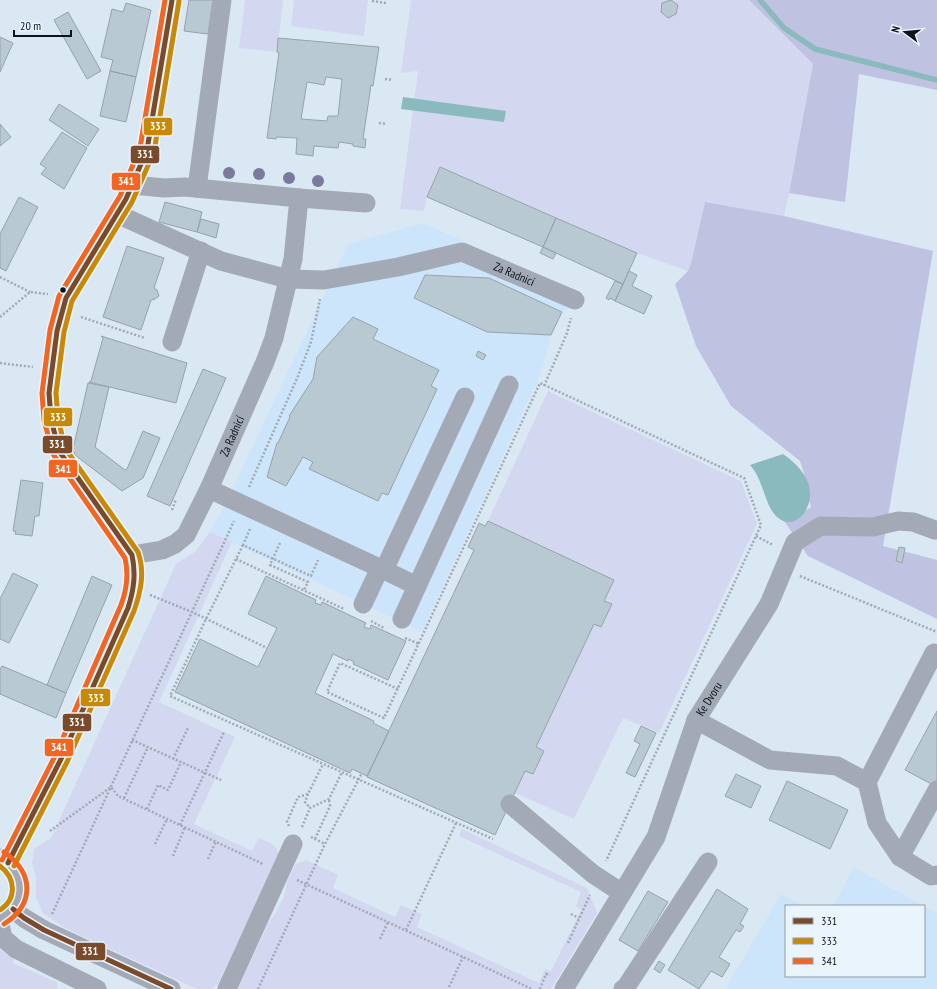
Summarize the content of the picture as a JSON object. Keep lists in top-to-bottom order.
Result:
{
  "streets": {
    "street": ["Za Radnicí", "Ke Dvoru"]
  },
  "lines": ["transit line 331", "transit line 341", "transit line 333"],
  "legend": ["331", "333", "341"],
  "scale_bar": "20 m",
  "north": "left"
}
